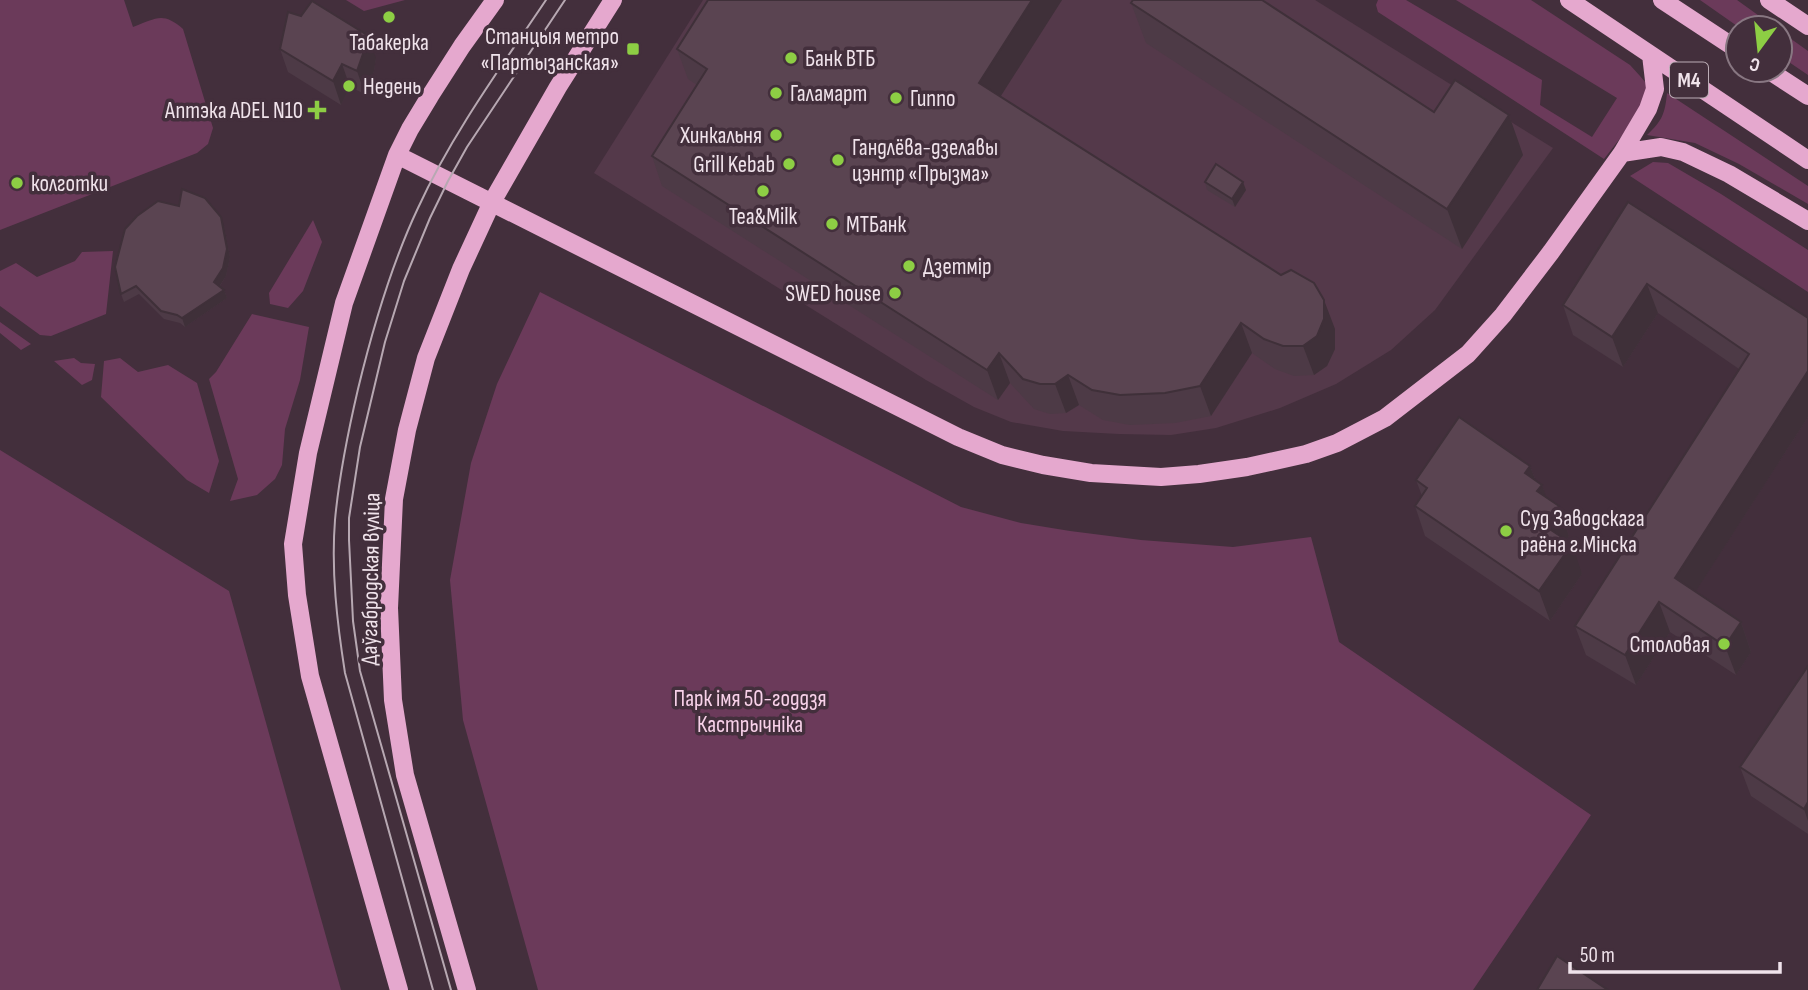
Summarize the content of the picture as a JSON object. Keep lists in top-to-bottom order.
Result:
{
  "streets": {
    "main road": ["М4", "Даўгабродская вуліца"]
  },
  "parks": ["Парк імя 50-годдзя Кастрычніка"],
  "places": {
    "other": [
      "Табакерка",
      "Банк ВТБ",
      "Недень",
      "Галамарт",
      "Гиппо",
      "Хинкальня",
      "Гандлёва-дзелавы цэнтр «Прызма»",
      "Grill Kebab",
      "колготки",
      "Tea&Milk",
      "МТБанк",
      "Дзетмір",
      "SWED house",
      "Суд Заводскага раёна г.Мінска",
      "Столовая"
    ],
    "transit": ["Станцыя метро «Партызанская»"],
    "health": ["Аптэка ADEL N10"]
  },
  "scale_bar": "50 m",
  "north": "bottom"
}
